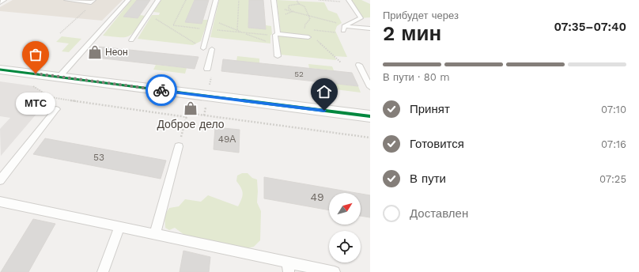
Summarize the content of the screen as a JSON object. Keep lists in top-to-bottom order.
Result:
{
  "places": {
    "shop": ["Неон", "Доброе дело"],
    "other": ["МТС"]
  },
  "house_numbers": [
    "52",
    "49А",
    "53",
    "49"
  ],
  "north": "top right",
  "page": {
    "heading": ["2 мин", "Прибудет через", "07:35–07:40"],
    "bar": "В пути · 80 m",
    "list": [
      ["Принят", "07:10"],
      ["Готовится", "07:16"],
      ["В пути", "07:25"],
      "Доставлен"
    ],
    "bubble": "МТС"
  }
}
